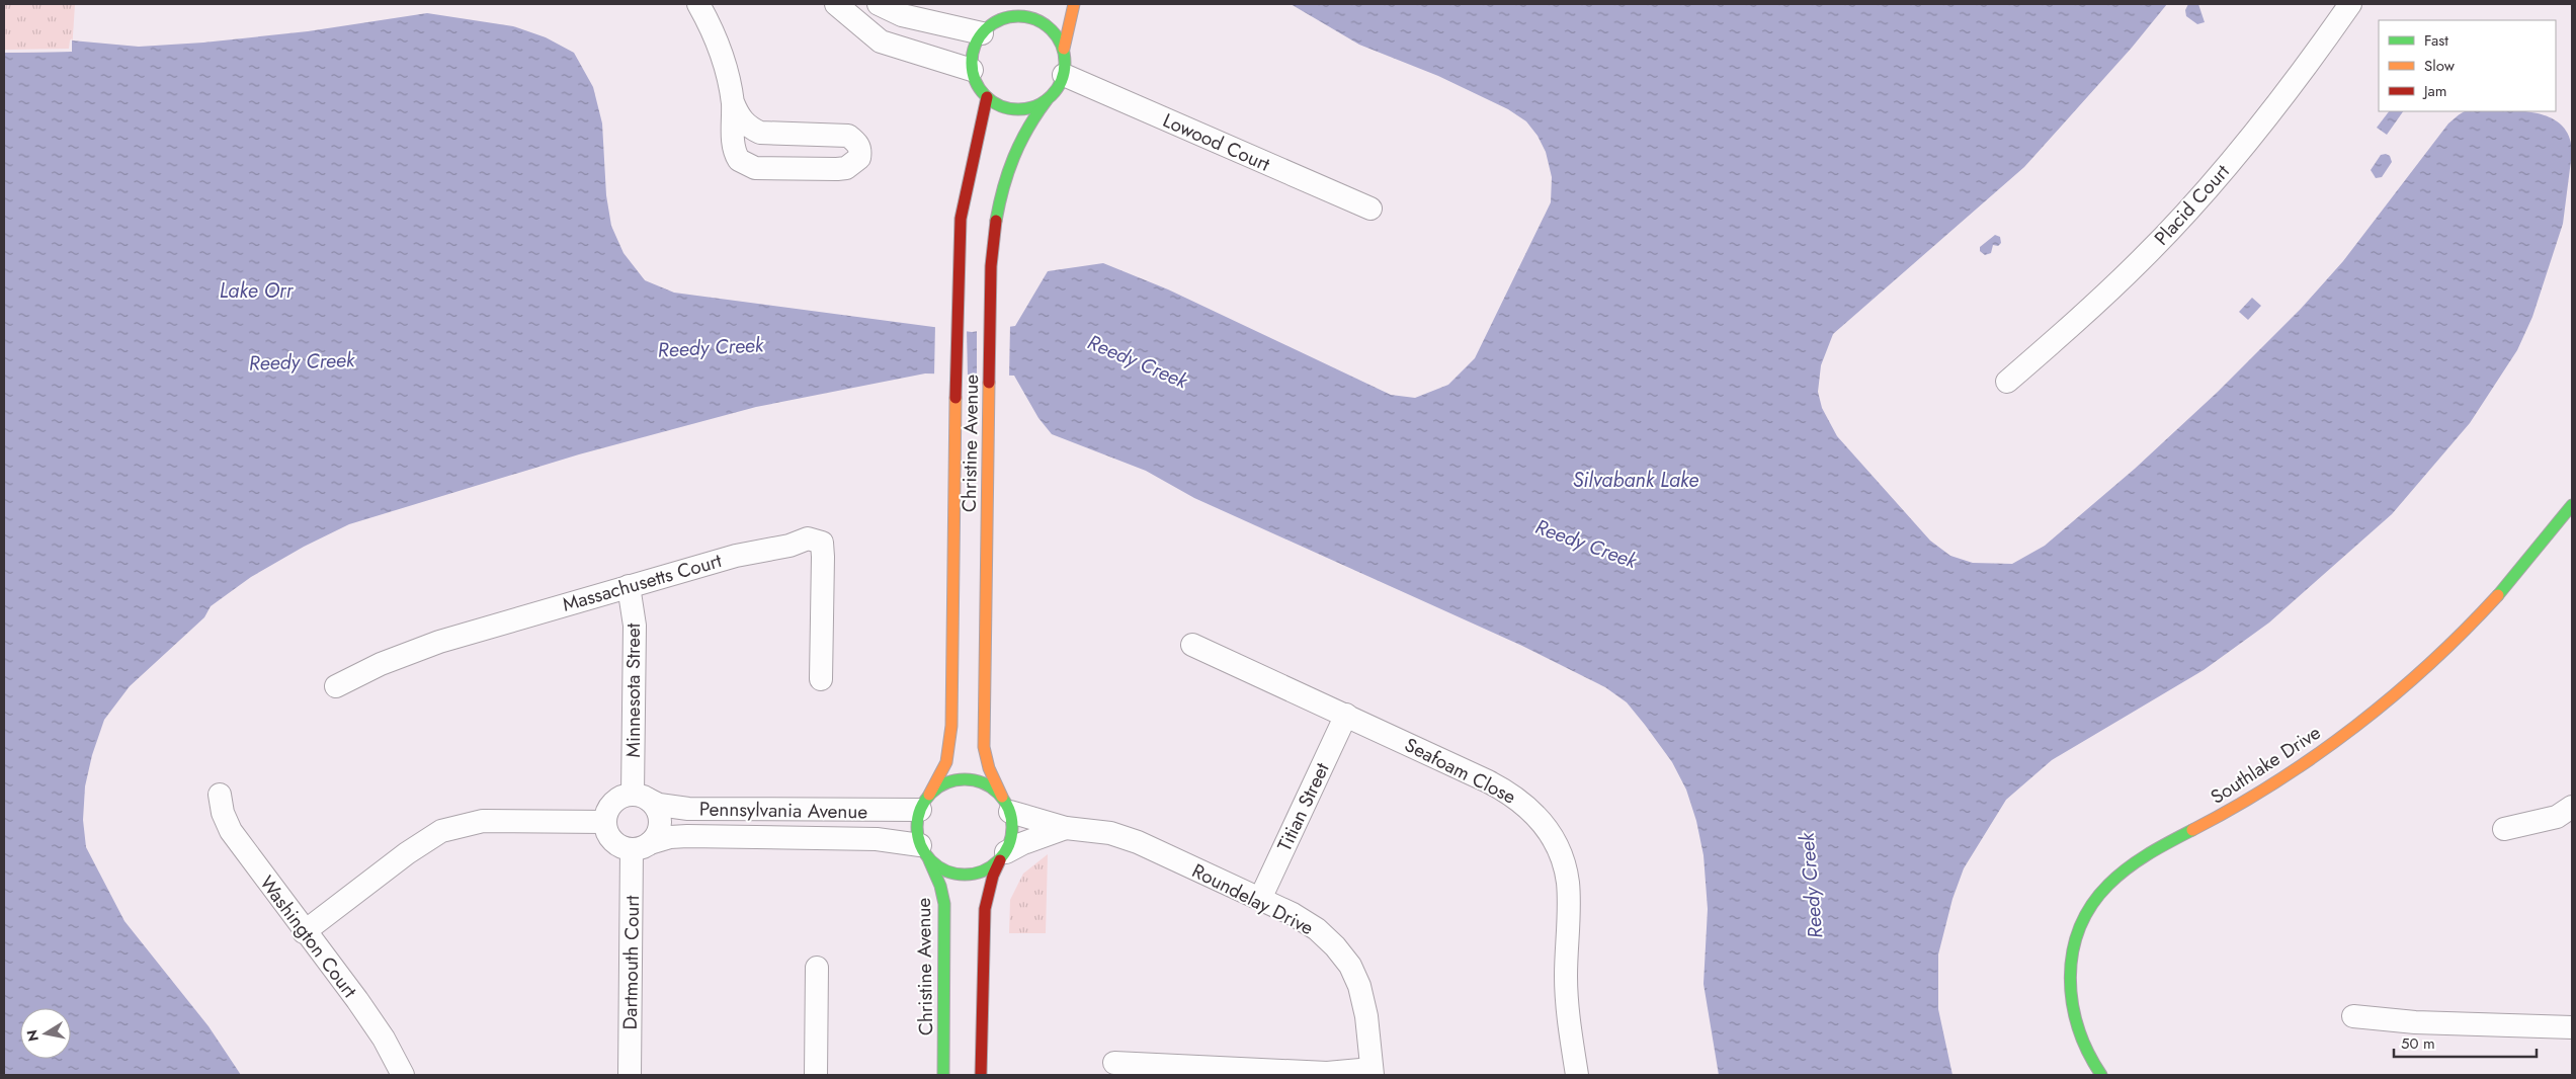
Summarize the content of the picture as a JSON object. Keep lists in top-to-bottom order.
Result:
{
  "streets": {
    "main road": ["Christine Avenue", "Southlake Drive"],
    "street": [
      "Lowood Court",
      "Placid Court",
      "Massachusetts Court",
      "Minnesota Street",
      "Seafoam Close",
      "Titian Street",
      "Pennsylvania Avenue",
      "Roundelay Drive",
      "Washington Court",
      "Dartmouth Court"
    ]
  },
  "crossings": [
    ["Lowood Court", "Christine Avenue"],
    ["Christine Avenue", "Pennsylvania Avenue"],
    ["Christine Avenue", "Roundelay Drive"],
    ["Massachusetts Court", "Minnesota Street"],
    ["Minnesota Street", "Pennsylvania Avenue"],
    ["Minnesota Street", "Dartmouth Court"],
    ["Seafoam Close", "Titian Street"],
    ["Titian Street", "Roundelay Drive"],
    ["Pennsylvania Avenue", "Roundelay Drive"],
    ["Pennsylvania Avenue", "Dartmouth Court"]
  ],
  "water": ["Lake Orr", "Reedy Creek", "Silvabank Lake"],
  "legend": ["Fast", "Slow", "Jam"],
  "scale_bar": "50 m",
  "north": "left"
}
